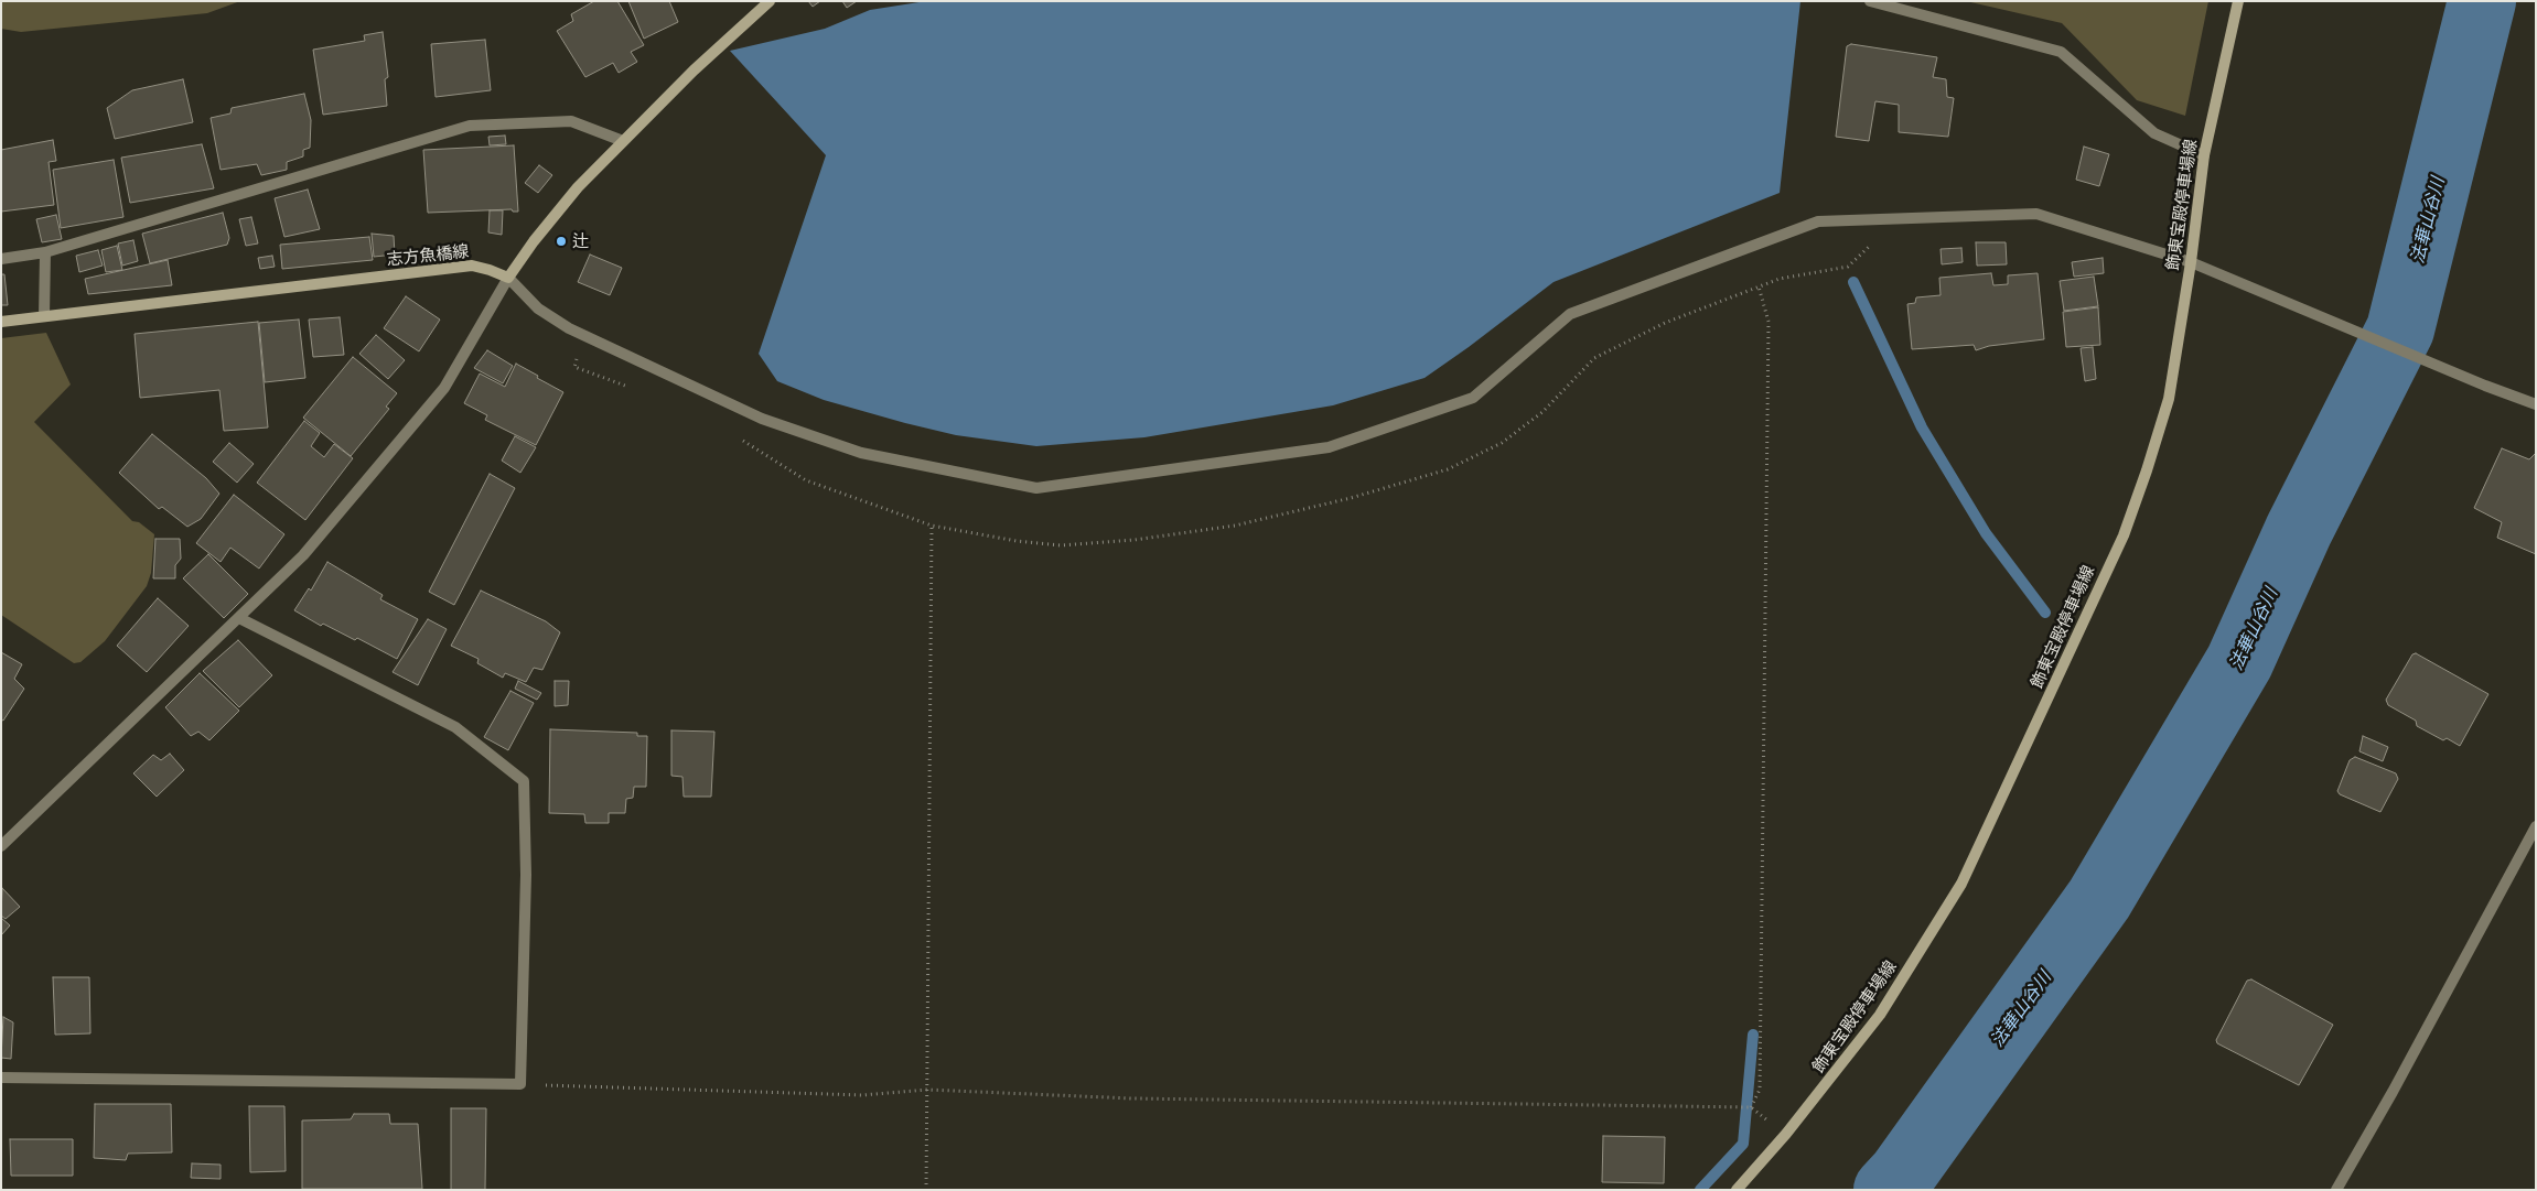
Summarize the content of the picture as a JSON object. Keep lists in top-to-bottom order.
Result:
{
  "streets": {
    "main road": ["飾東宝殿停車場線", "志方魚橋線"]
  },
  "water": ["法華山谷川"],
  "places": ["辻"]
}
